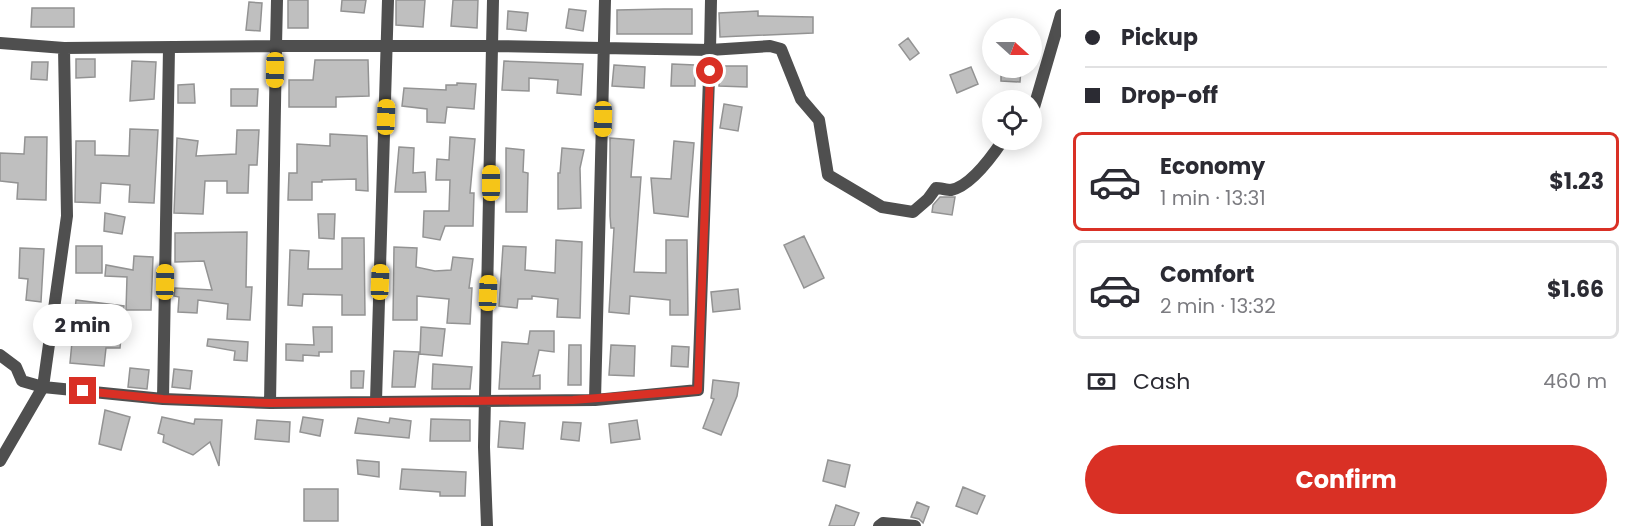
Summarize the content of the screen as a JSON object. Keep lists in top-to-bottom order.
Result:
{
  "north": "right",
  "page": {
    "banner": ["Pickup", "Drop-off"],
    "list": [
      {
        "name": "Economy",
        "note": "1 min · 13:31",
        "value": "$1.23"
      },
      {
        "name": "Comfort",
        "note": "2 min · 13:32",
        "value": "$1.66"
      }
    ],
    "bubble": "2 min",
    "pay": ["Cash", "460 m"],
    "buttons": "Confirm"
  }
}
